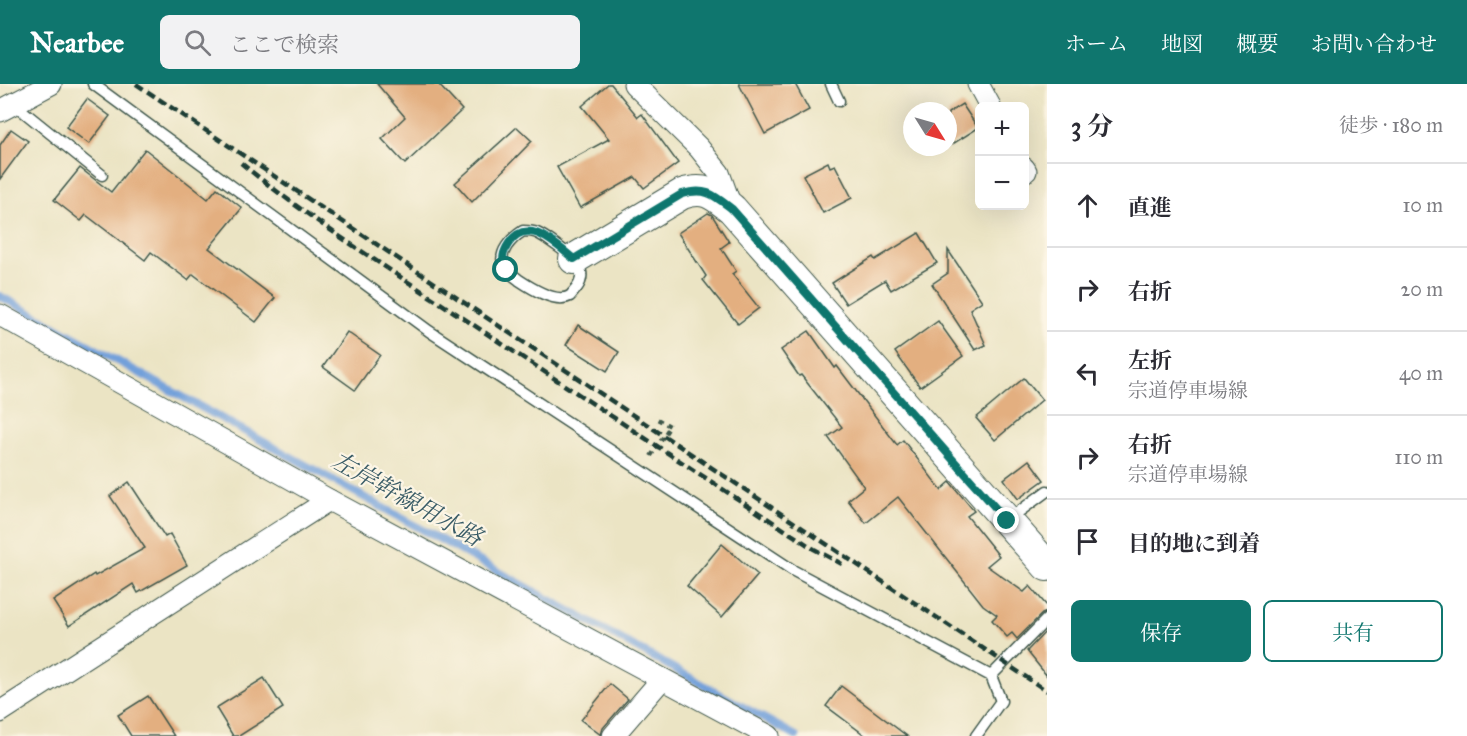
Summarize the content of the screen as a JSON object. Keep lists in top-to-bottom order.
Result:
{
  "water": ["左岸幹線用水路"],
  "north": "bottom right",
  "page": {
    "header": "Nearbee",
    "search": "ここで検索",
    "nav": [
      "ホーム",
      "地図",
      "概要",
      "お問い合わせ"
    ],
    "heading": ["3 分", "徒歩 · 180 m"],
    "map_buttons": ["+", "−"],
    "list": [
      ["直進", "10 m"],
      ["右折", "20 m"],
      ["左折", "宗道停車場線", "40 m"],
      ["右折", "宗道停車場線", "110 m"],
      "目的地に到着"
    ],
    "buttons": ["保存", "共有"]
  }
}
